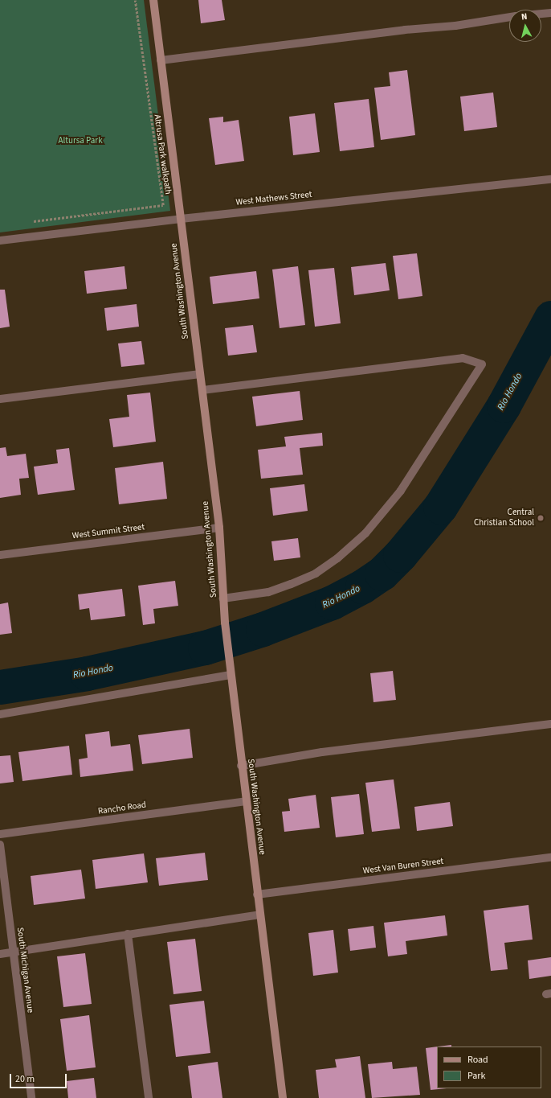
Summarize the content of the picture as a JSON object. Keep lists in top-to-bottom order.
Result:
{
  "streets": {
    "street": [
      "West Mathews Street",
      "South Washington Avenue",
      "West Summit Street",
      "Rancho Road",
      "West Van Buren Street",
      "South Michigan Avenue"
    ],
    "path": ["Altrusa Park walkpath"]
  },
  "crossings": [
    ["West Mathews Street", "South Washington Avenue"],
    ["South Washington Avenue", "West Summit Street"],
    ["South Washington Avenue", "Rancho Road"],
    ["South Washington Avenue", "West Van Buren Street"]
  ],
  "water": ["Rio Hondo"],
  "parks": ["Altursa Park"],
  "places": ["Central Christian School"],
  "legend": ["Road", "Park"],
  "scale_bar": "20 m",
  "north": "top"
}
